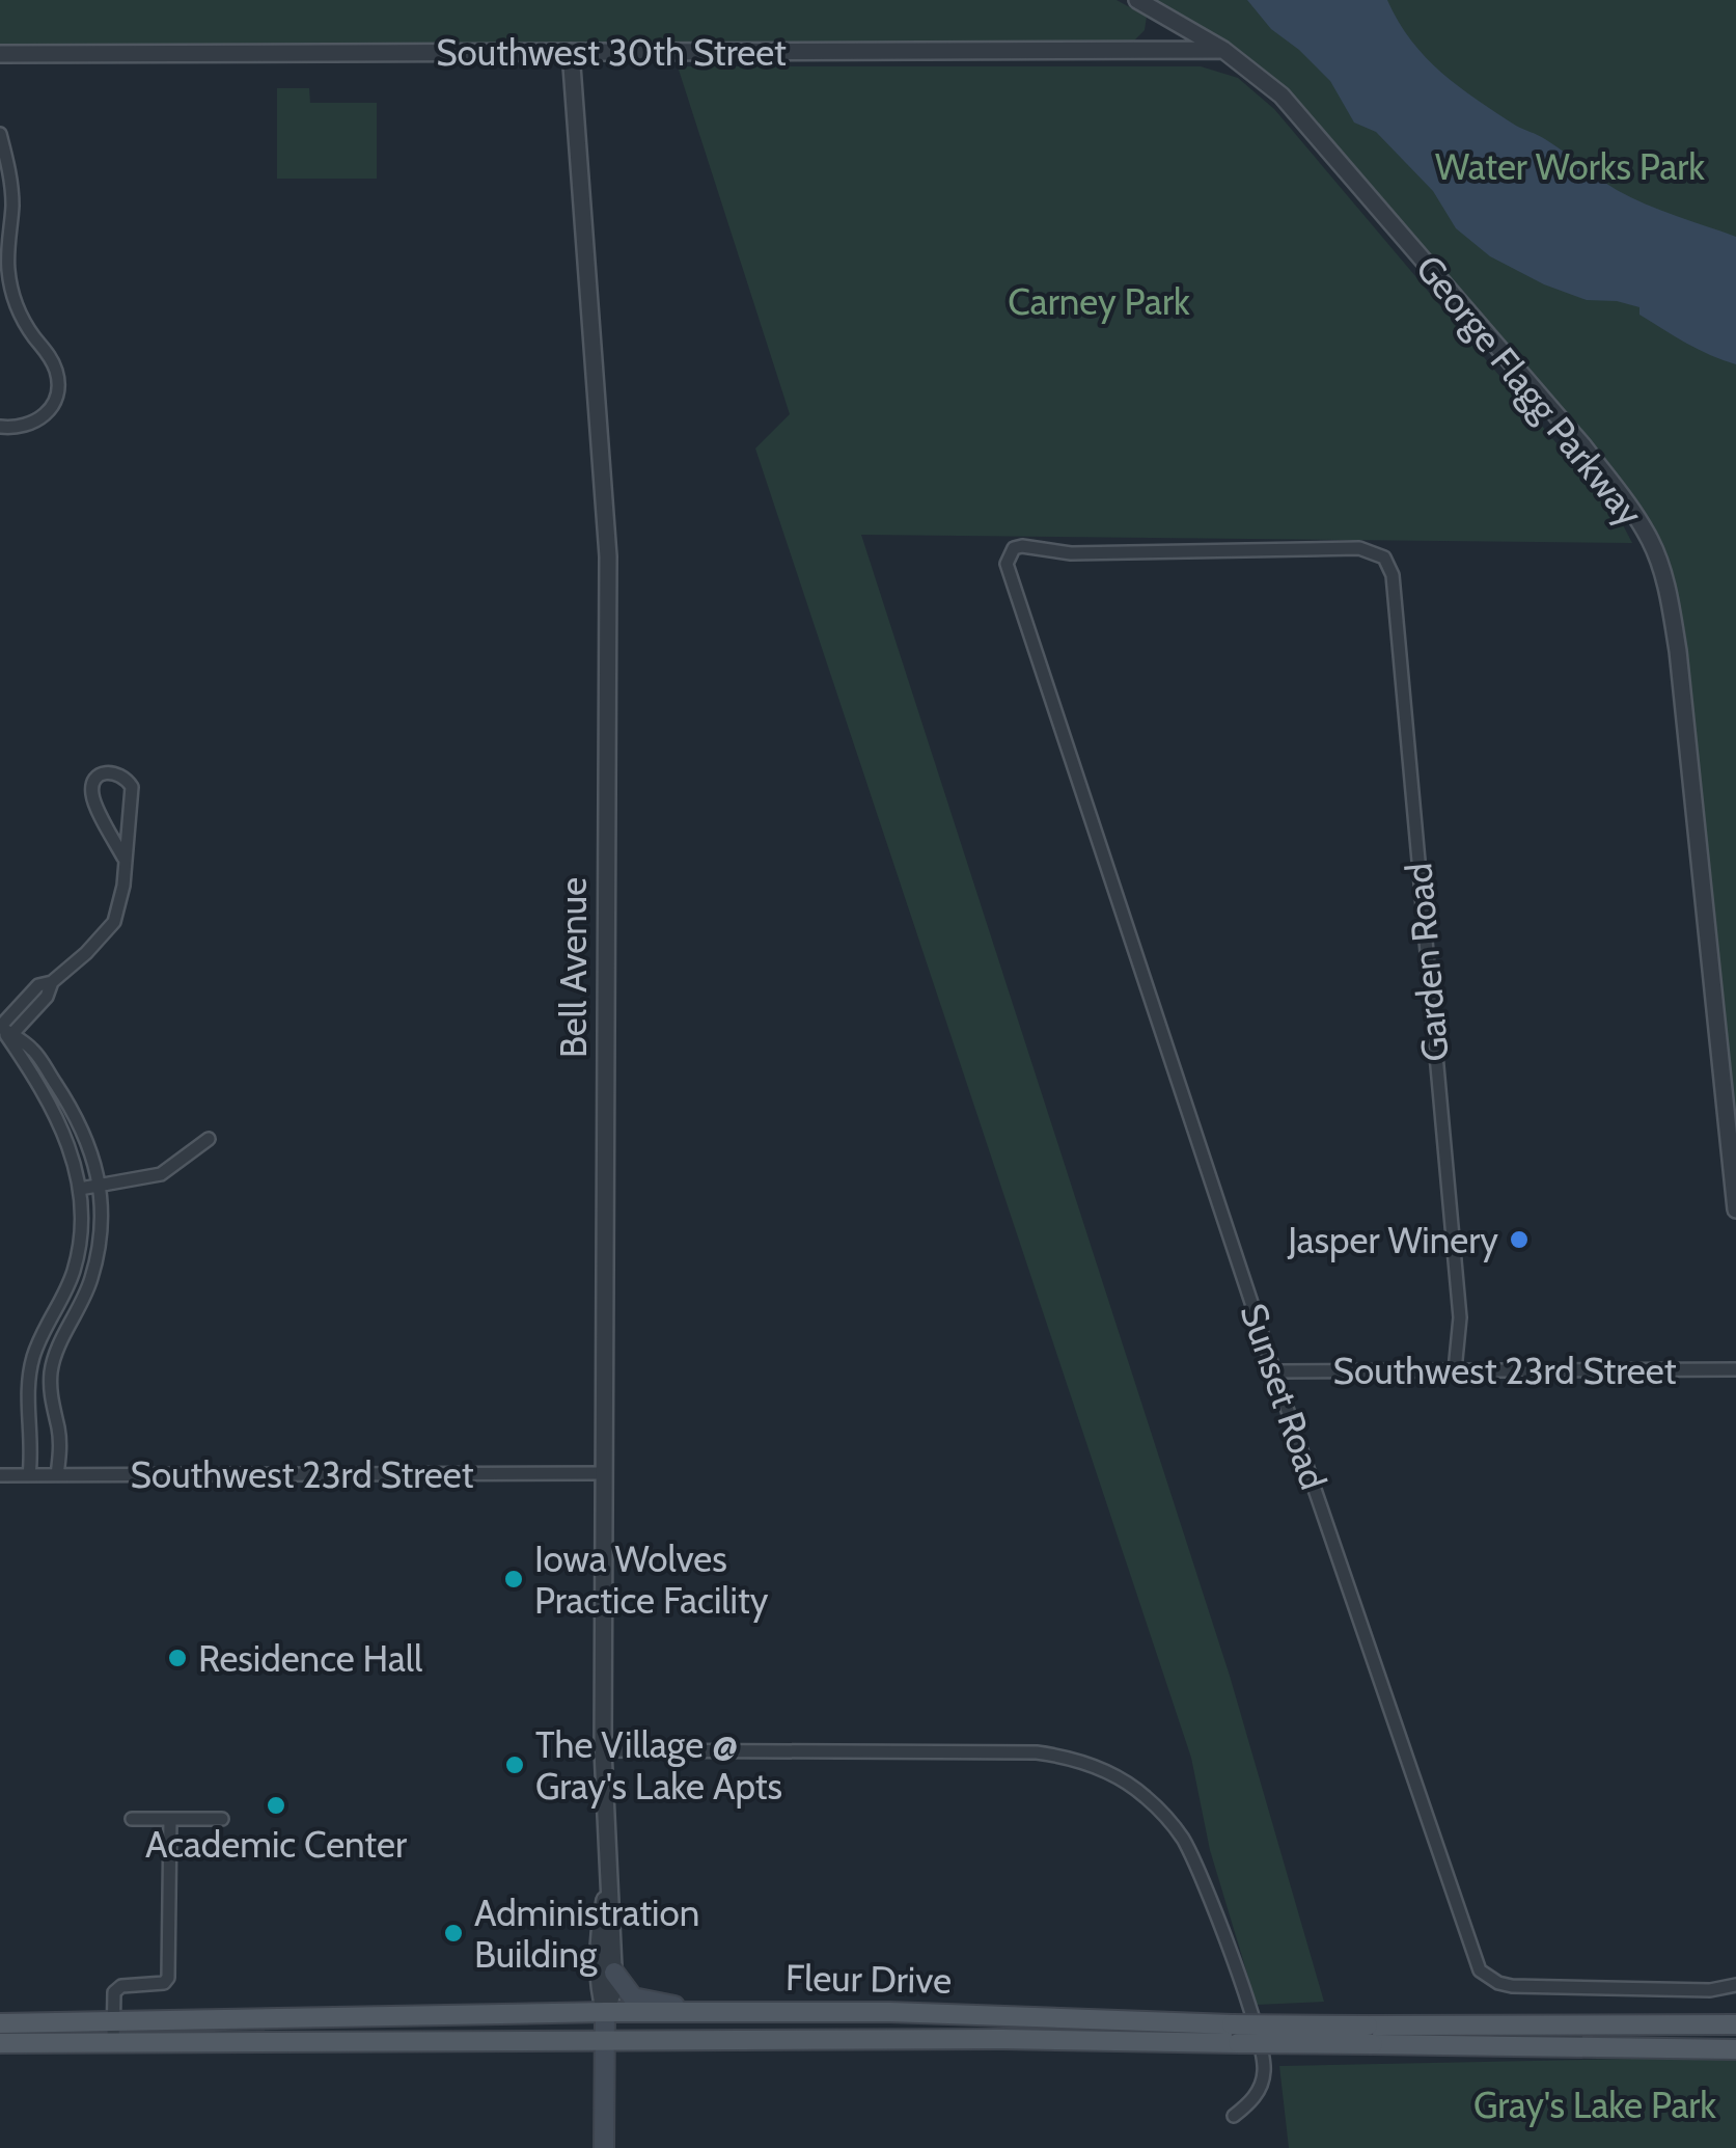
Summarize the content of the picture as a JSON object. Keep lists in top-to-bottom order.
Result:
{
  "streets": {
    "main road": ["Bell Avenue", "Fleur Drive"],
    "street": [
      "Southwest 30th Street",
      "George Flagg Parkway",
      "Garden Road",
      "Southwest 23rd Street",
      "Sunset Road"
    ]
  },
  "crossings": [
    ["Southwest 30th Street", "George Flagg Parkway"],
    ["Southwest 30th Street", "Bell Avenue"],
    ["Garden Road", "Southwest 23rd Street"],
    ["Garden Road", "Sunset Road"],
    ["Bell Avenue", "Southwest 23rd Street"],
    ["Bell Avenue", "Fleur Drive"],
    ["Southwest 23rd Street", "Sunset Road"]
  ],
  "parks": ["Water Works Park", "Carney Park", "Gray's Lake Park"],
  "places": [
    "Jasper Winery",
    "Iowa Wolves Practice Facility",
    "Residence Hall",
    "The Village @ Gray's Lake Apts",
    "Academic Center",
    "Administration Building"
  ]
}
